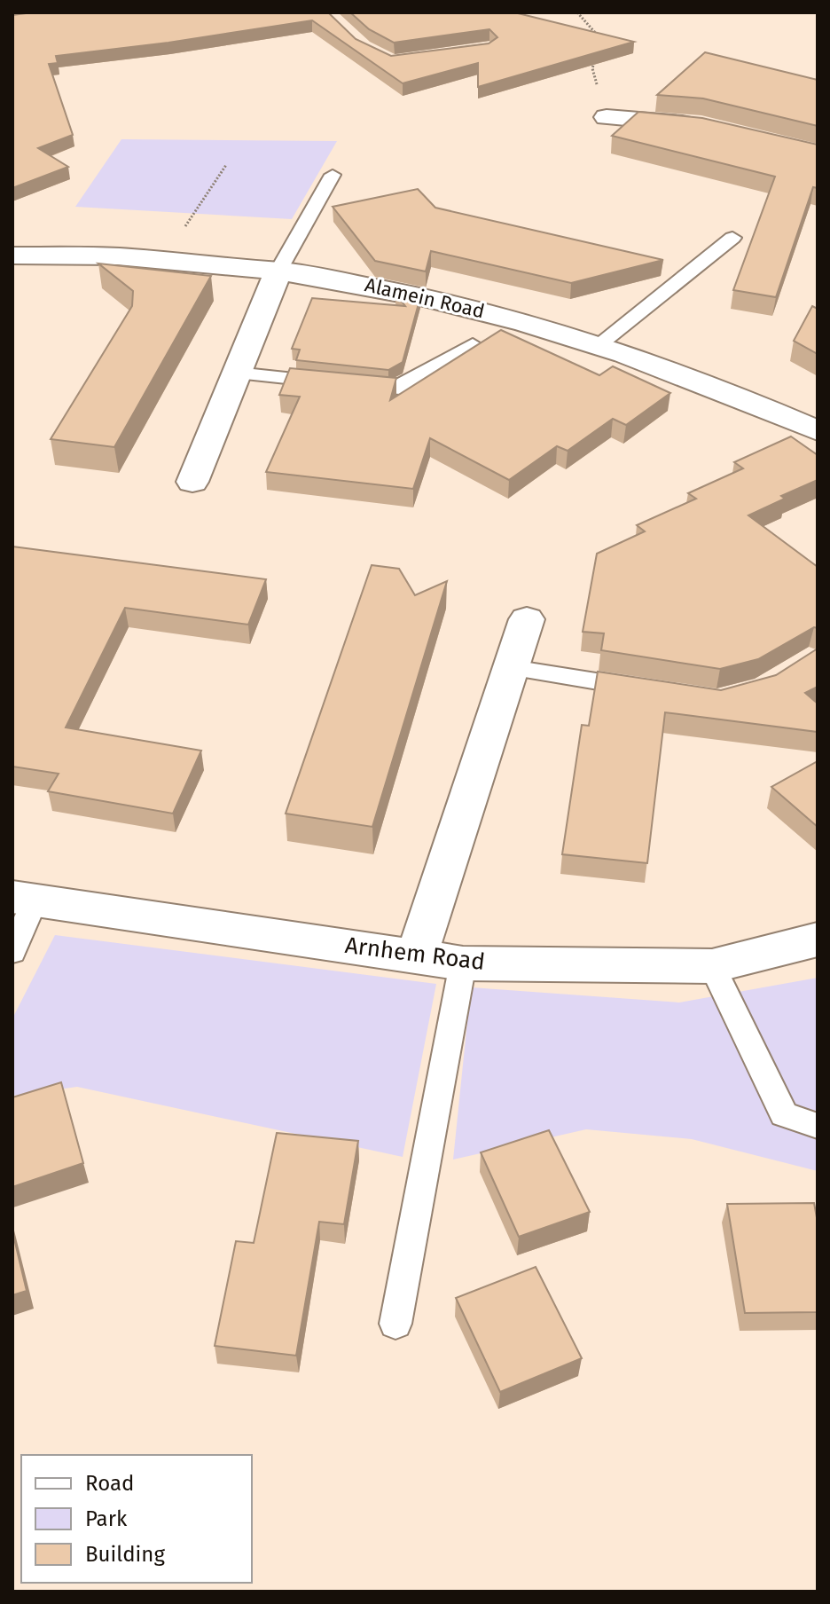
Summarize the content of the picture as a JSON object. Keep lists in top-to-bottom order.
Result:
{
  "streets": {
    "street": ["Alamein Road", "Arnhem Road"]
  },
  "legend": ["Road", "Park", "Building"]
}
